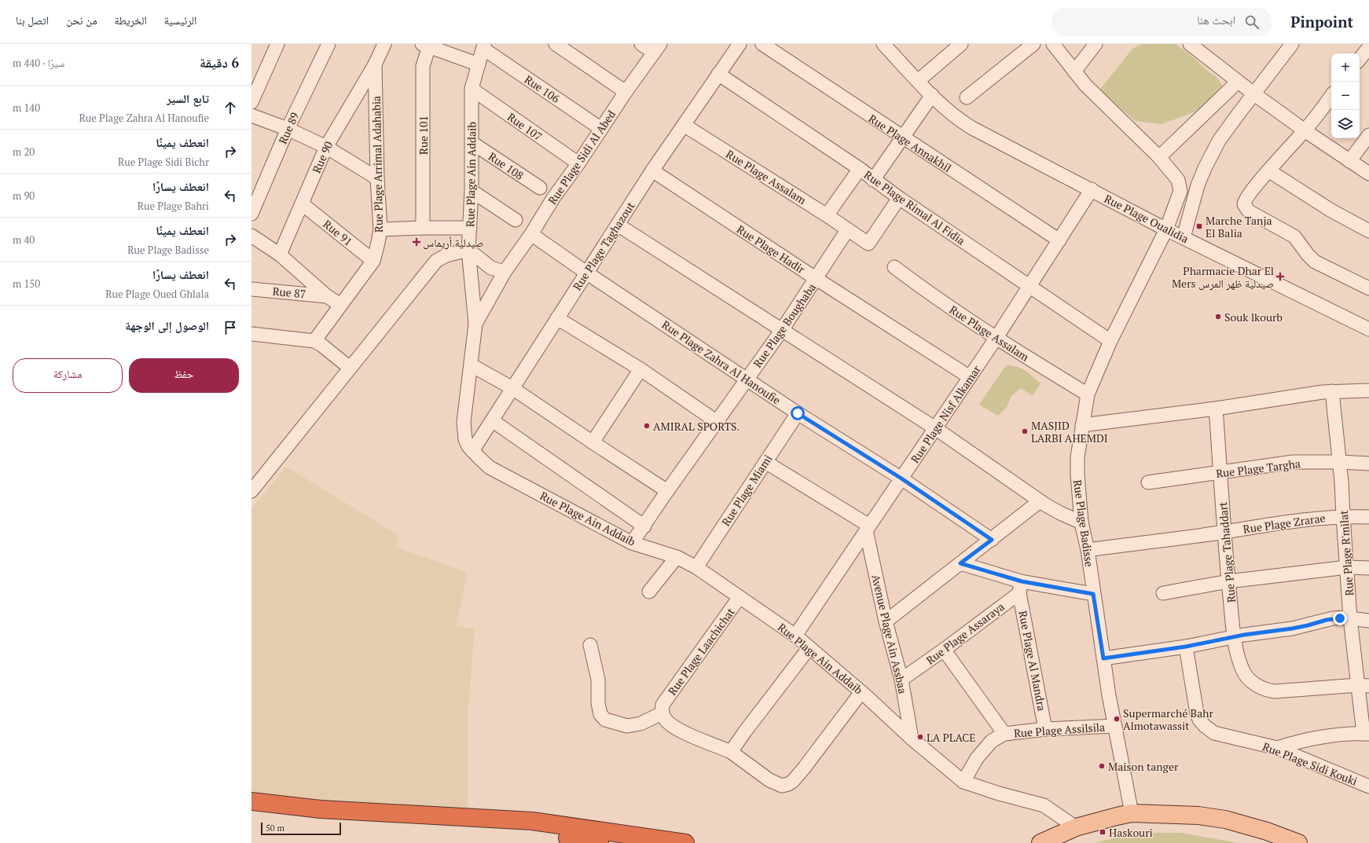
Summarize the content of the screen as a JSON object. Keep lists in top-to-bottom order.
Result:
{
  "streets": {
    "street": [
      "Rue 106",
      "Rue 107",
      "Rue 89",
      "Rue 101",
      "Rue Plage Annakhil",
      "Rue 90",
      "Rue Plage Sidi Al Abed",
      "Rue Plage Arrimal Adahabia",
      "Rue 108",
      "Rue Plage Ain Addaib",
      "Rue Plage Assalam",
      "Rue Plage Rimal Al Fidia",
      "Rue Plage Oualidia",
      "Rue 91",
      "Rue Plage Taghazout",
      "Rue Plage Hadir",
      "Rue 87",
      "Rue Plage Boughaba",
      "Rue Plage Zahra Al Hanoufie",
      "Rue Plage Nisf Alkamar",
      "Rue Plage Targha",
      "Rue Plage Miami",
      "Rue Plage Badisse",
      "Rue Plage Zrarae",
      "Rue Plage Tahaddart",
      "Rue Plage R'milat",
      "Rue Plage Assaraya",
      "Avenue Plage Ain Assbaa",
      "Rue Plage Laachichat",
      "Rue Plage Al Mandra",
      "Rue Plage Assilsila",
      "Rue Plage Sidi Kouki"
    ]
  },
  "crossings": [
    ["Rue 106", "Rue Plage Sidi Al Abed"],
    ["Rue 106", "Rue Plage Ain Addaib"],
    ["Rue 107", "Rue Plage Sidi Al Abed"],
    ["Rue 107", "Rue Plage Ain Addaib"],
    ["Rue Plage Annakhil", "Rue Plage Nisf Alkamar"],
    ["Rue 90", "Rue Plage Arrimal Adahabia"],
    ["Rue 90", "Rue 91"],
    ["Rue Plage Sidi Al Abed", "Rue Plage Ain Addaib"],
    ["Rue Plage Sidi Al Abed", "Rue Plage Zahra Al Hanoufie"],
    ["Rue Plage Arrimal Adahabia", "Rue 91"],
    ["Rue 108", "Rue Plage Ain Addaib"],
    ["Rue Plage Ain Addaib", "Rue Plage Taghazout"],
    ["Rue Plage Ain Addaib", "Rue Plage Boughaba"],
    ["Rue Plage Ain Addaib", "Rue Plage Nisf Alkamar"],
    ["Rue Plage Ain Addaib", "Rue Plage Miami"],
    ["Rue Plage Ain Addaib", "Avenue Plage Ain Assbaa"],
    ["Rue Plage Ain Addaib", "Rue Plage Laachichat"],
    ["Rue Plage Ain Addaib", "Rue Plage Assilsila"],
    ["Rue Plage Assalam", "Rue Plage Rimal Al Fidia"],
    ["Rue Plage Assalam", "Rue Plage Taghazout"],
    ["Rue Plage Assalam", "Rue Plage Boughaba"],
    ["Rue Plage Assalam", "Rue Plage Nisf Alkamar"],
    ["Rue Plage Assalam", "Rue Plage Badisse"],
    ["Rue Plage Rimal Al Fidia", "Rue Plage Taghazout"],
    ["Rue Plage Rimal Al Fidia", "Rue Plage Nisf Alkamar"],
    ["Rue Plage Rimal Al Fidia", "Rue Plage Badisse"],
    ["Rue Plage Oualidia", "Rue Plage Nisf Alkamar"],
    ["Rue Plage Oualidia", "Rue Plage Badisse"],
    ["Rue Plage Taghazout", "Rue Plage Hadir"],
    ["Rue Plage Taghazout", "Rue Plage Zahra Al Hanoufie"],
    ["Rue Plage Hadir", "Rue Plage Boughaba"],
    ["Rue Plage Hadir", "Rue Plage Nisf Alkamar"],
    ["Rue Plage Boughaba", "Rue Plage Zahra Al Hanoufie"],
    ["Rue Plage Zahra Al Hanoufie", "Rue Plage Nisf Alkamar"],
    ["Rue Plage Zahra Al Hanoufie", "Rue Plage Miami"],
    ["Rue Plage Nisf Alkamar", "Avenue Plage Ain Assbaa"],
    ["Rue Plage Targha", "Rue Plage Tahaddart"],
    ["Rue Plage Targha", "Rue Plage R'milat"],
    ["Rue Plage Badisse", "Rue Plage Zrarae"],
    ["Rue Plage Badisse", "Rue Plage Assilsila"],
    ["Rue Plage Zrarae", "Rue Plage Tahaddart"],
    ["Rue Plage Zrarae", "Rue Plage R'milat"],
    ["Rue Plage Tahaddart", "Rue Plage R'milat"],
    ["Rue Plage Assaraya", "Avenue Plage Ain Assbaa"],
    ["Rue Plage Assaraya", "Rue Plage Al Mandra"],
    ["Rue Plage Assaraya", "Rue Plage Assilsila"],
    ["Rue Plage Al Mandra", "Rue Plage Assilsila"]
  ],
  "places": {
    "transit": ["Marche Tanja El Balia", "Haskouri"],
    "health": ["صيدلية أريماس", "Pharmacie Dhar El Mers صيدلية ظهر المرس"],
    "other": [
      "Souk lkourb",
      "AMIRAL SPORTS.",
      "MASJID LARBI AHEMDI",
      "Supermarché Bahr Almotawassit",
      "LA PLACE",
      "Maison tanger"
    ]
  },
  "scale_bar": "50 m",
  "page": {
    "header": "Pinpoint",
    "search": "ابحث هنا",
    "nav": [
      "الرئيسية",
      "الخريطة",
      "من نحن",
      "اتصل بنا"
    ],
    "heading": ["6 دقيقة", "سيرًا · 440 m"],
    "map_buttons": ["+", "−"],
    "list": [
      ["تابع السير", "Rue Plage Zahra Al Hanoufie", "140 m"],
      ["انعطف يمينًا", "Rue Plage Sidi Bichr", "20 m"],
      ["انعطف يسارًا", "Rue Plage Bahri", "90 m"],
      ["انعطف يمينًا", "Rue Plage Badisse", "40 m"],
      ["انعطف يسارًا", "Rue Plage Oued Ghlala", "150 m"],
      "الوصول إلى الوجهة"
    ],
    "buttons": ["حفظ", "مشاركة"],
    "scale": "50 m"
  }
}
